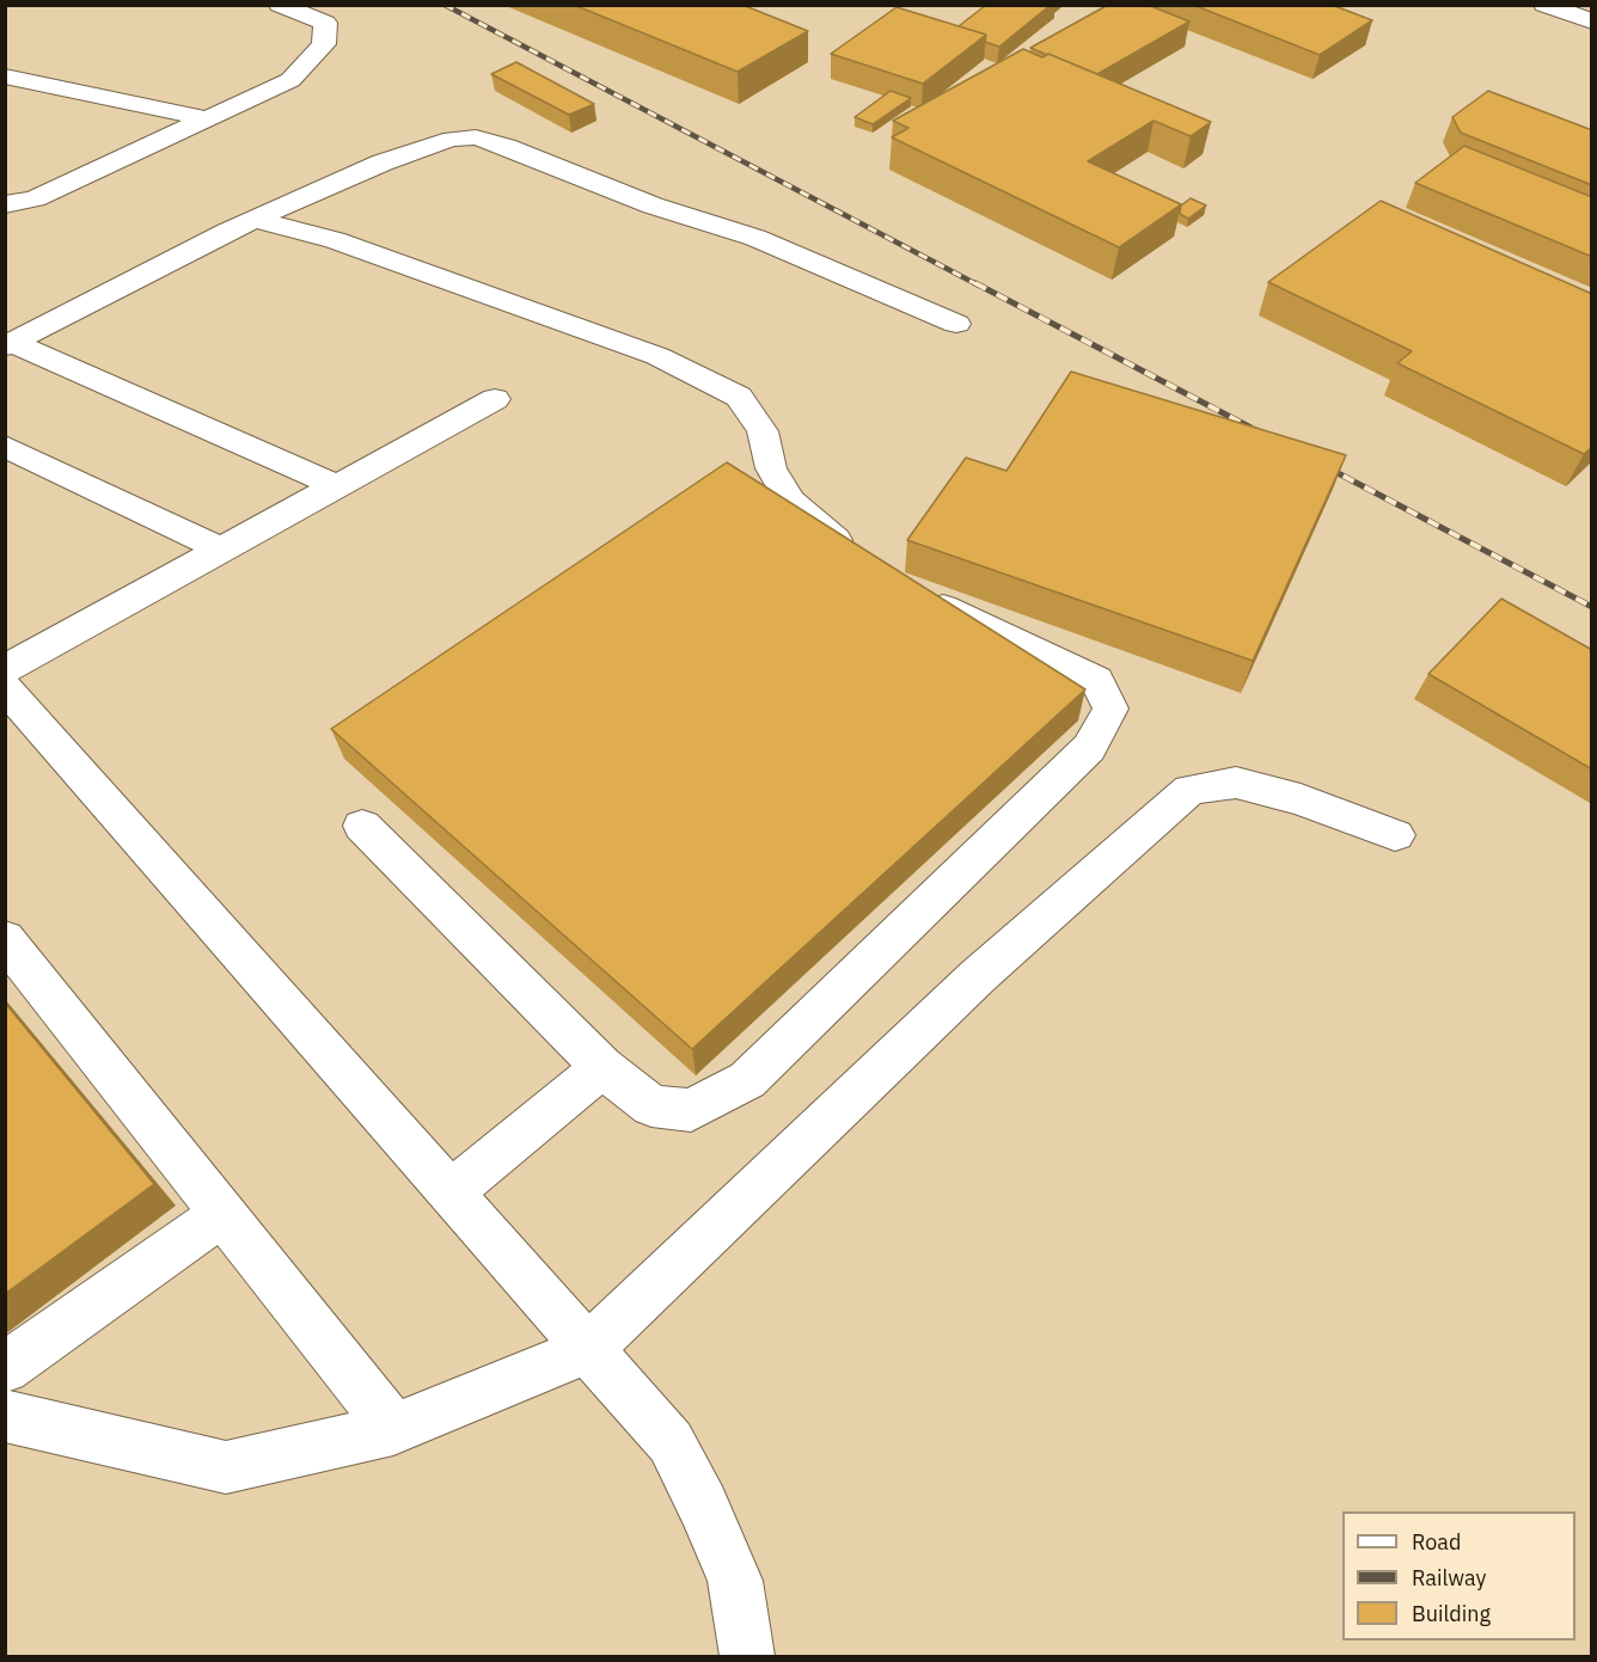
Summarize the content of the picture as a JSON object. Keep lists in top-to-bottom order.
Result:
{
  "legend": ["Road", "Railway", "Building"]
}
